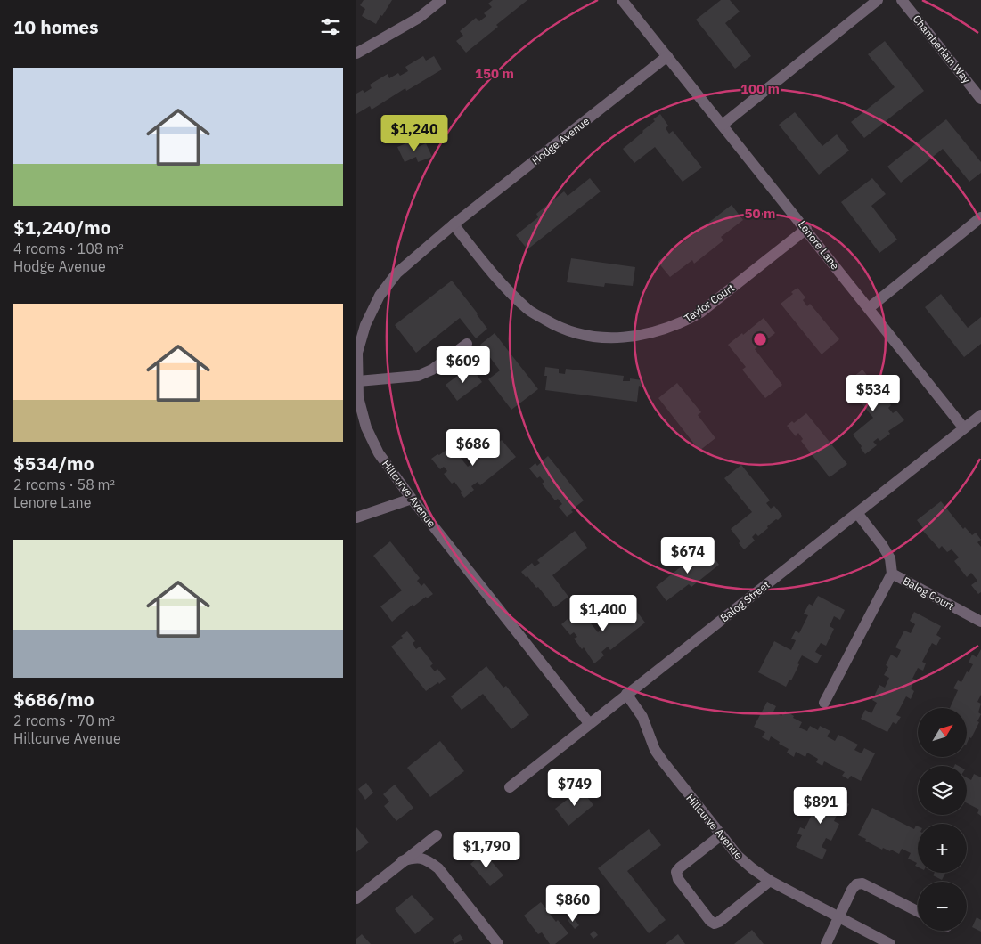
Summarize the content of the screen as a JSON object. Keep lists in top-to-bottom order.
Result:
{
  "streets": {
    "street": [
      "Chamberlain Way",
      "Hodge Avenue",
      "Lenore Lane",
      "Taylor Court",
      "Hillcurve Avenue",
      "Balog Court",
      "Balog Street"
    ]
  },
  "crossings": [
    ["Hodge Avenue", "Lenore Lane"],
    ["Hodge Avenue", "Taylor Court"],
    ["Hodge Avenue", "Hillcurve Avenue"],
    ["Lenore Lane", "Taylor Court"],
    ["Lenore Lane", "Balog Street"],
    ["Taylor Court", "Hillcurve Avenue"],
    ["Hillcurve Avenue", "Balog Street"],
    ["Balog Court", "Balog Street"]
  ],
  "north": "top right",
  "page": {
    "heading": "10 homes",
    "list": [
      {
        "name": "$1,240/mo",
        "note": "4 rooms · 108 m² · Hodge Avenue"
      },
      {
        "name": "$534/mo",
        "note": "2 rooms · 58 m² · Lenore Lane"
      },
      {
        "name": "$686/mo",
        "note": "2 rooms · 70 m² · Hillcurve Avenue"
      }
    ],
    "price": [
      "$1,240",
      "$609",
      "$534",
      "$686",
      "$674",
      "$1,400",
      "$749",
      "$891",
      "$1,790",
      "$860"
    ],
    "map_buttons": ["+", "−"]
  },
  "rings": ["150 m", "100 m", "50 m"]
}
